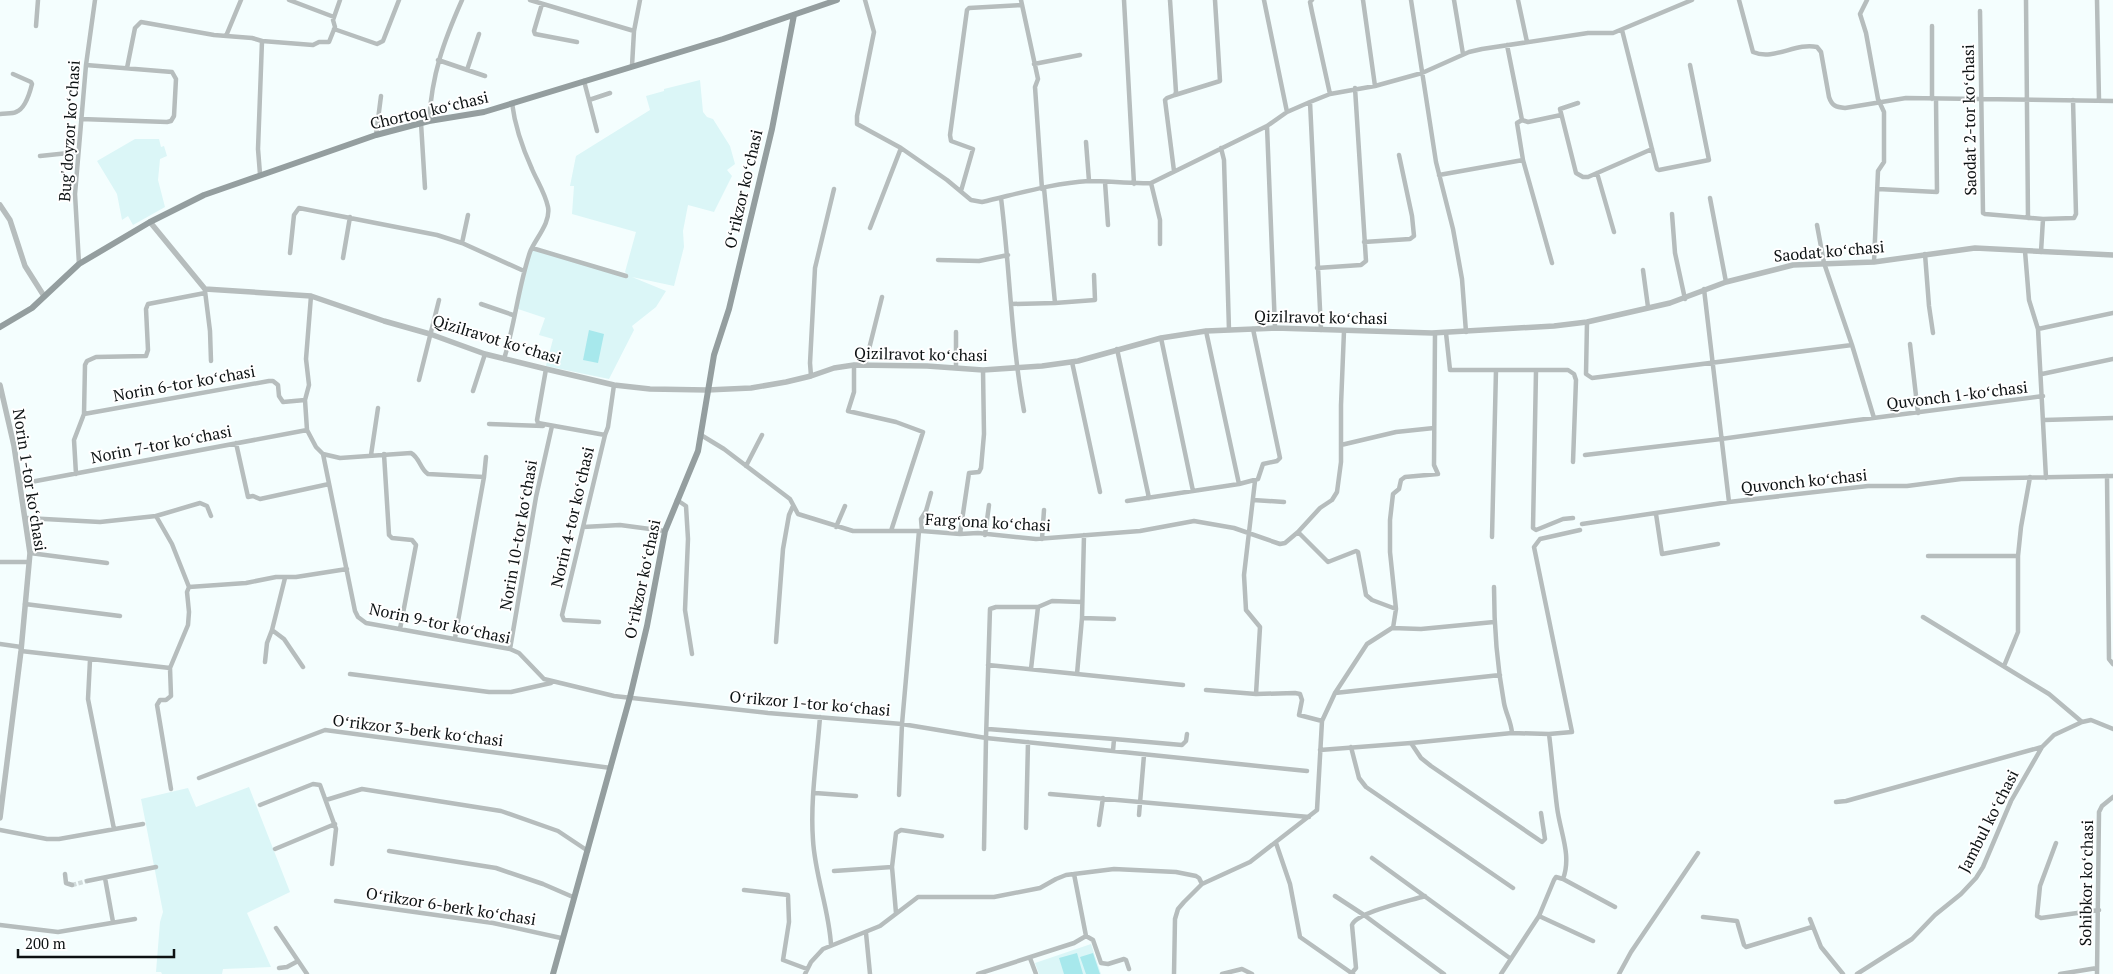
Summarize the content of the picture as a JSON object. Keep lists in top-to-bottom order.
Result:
{
  "streets": {
    "main road": ["Chortoq koʻchasi", "Oʻrikzor koʻchasi"],
    "street": [
      "Saodat 2-tor koʻchasi",
      "Bug'doyzor koʻchasi",
      "Saodat koʻchasi",
      "Qizilravot koʻchasi",
      "Norin 6-tor koʻchasi",
      "Quvonch 1-koʻchasi",
      "Norin 7-tor koʻchasi",
      "Norin 1-tor koʻchasi",
      "Quvonch koʻchasi",
      "Norin 4-tor koʻchasi",
      "Fargʻona koʻchasi",
      "Norin 10-tor koʻchasi",
      "Norin 9-tor koʻchasi",
      "Oʻrikzor 1-tor koʻchasi",
      "Oʻrikzor 3-berk koʻchasi",
      "Jambul koʻchasi",
      "Sohibkor koʻchasi",
      "Oʻrikzor 6-berk koʻchasi"
    ]
  },
  "crossings": [
    ["Chortoq koʻchasi", "Bug'doyzor koʻchasi"],
    ["Chortoq koʻchasi", "Oʻrikzor koʻchasi"],
    ["Oʻrikzor koʻchasi", "Qizilravot koʻchasi"],
    ["Oʻrikzor koʻchasi", "Fargʻona koʻchasi"],
    ["Oʻrikzor koʻchasi", "Oʻrikzor 1-tor koʻchasi"],
    ["Oʻrikzor koʻchasi", "Oʻrikzor 3-berk koʻchasi"],
    ["Oʻrikzor koʻchasi", "Oʻrikzor 6-berk koʻchasi"],
    ["Saodat koʻchasi", "Qizilravot koʻchasi"],
    ["Saodat koʻchasi", "Quvonch 1-koʻchasi"],
    ["Qizilravot koʻchasi", "Norin 4-tor koʻchasi"],
    ["Norin 7-tor koʻchasi", "Norin 1-tor koʻchasi"],
    ["Norin 10-tor koʻchasi", "Norin 9-tor koʻchasi"],
    ["Norin 9-tor koʻchasi", "Oʻrikzor 1-tor koʻchasi"]
  ],
  "scale_bar": "200 m"
}
